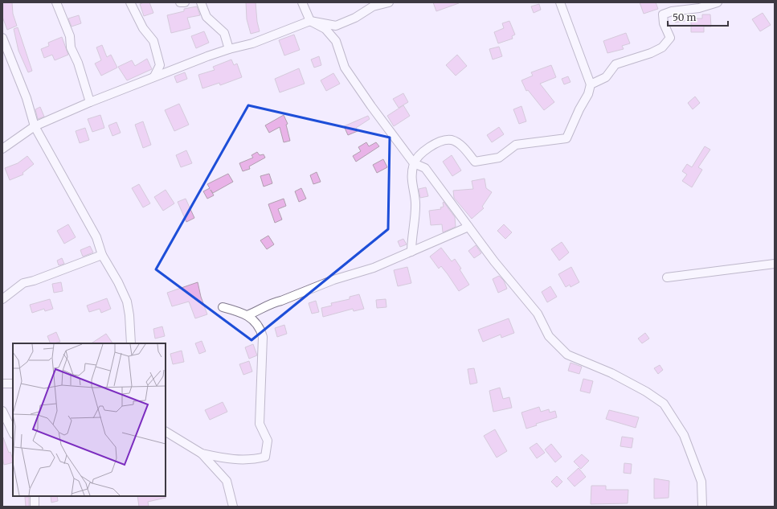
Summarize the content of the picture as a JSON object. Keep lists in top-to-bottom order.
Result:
{
  "scale_bar": "50 m"
}
